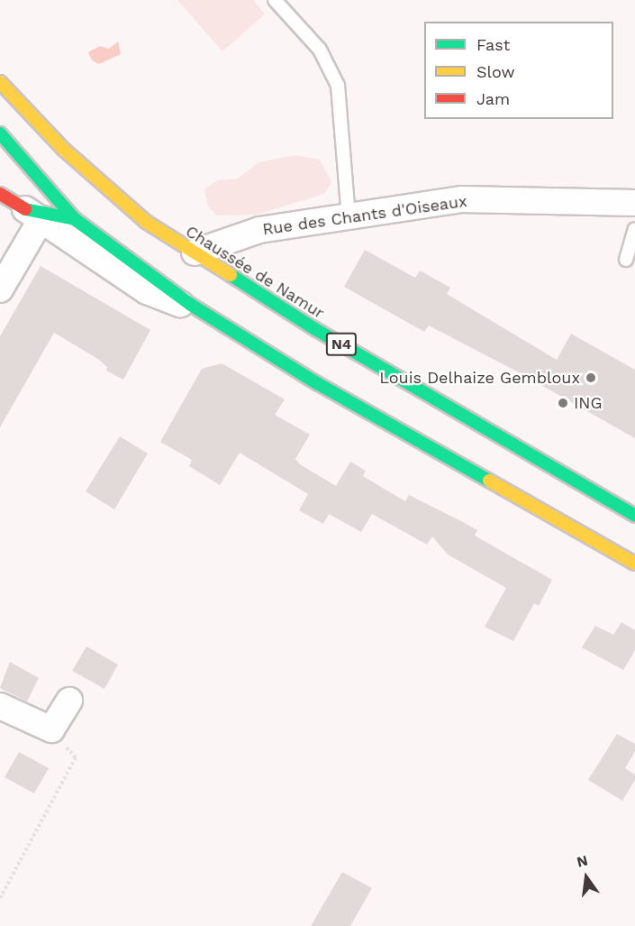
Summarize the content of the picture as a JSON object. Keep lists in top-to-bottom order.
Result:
{
  "streets": {
    "main road": ["Chaussée de Namur", "N4"],
    "street": ["Rue des Chants d'Oiseaux"]
  },
  "crossings": [
    ["Rue des Chants d'Oiseaux", "Chaussée de Namur"]
  ],
  "places": ["Louis Delhaize Gembloux", "ING"],
  "legend": ["Fast", "Slow", "Jam"],
  "north": "top"
}
